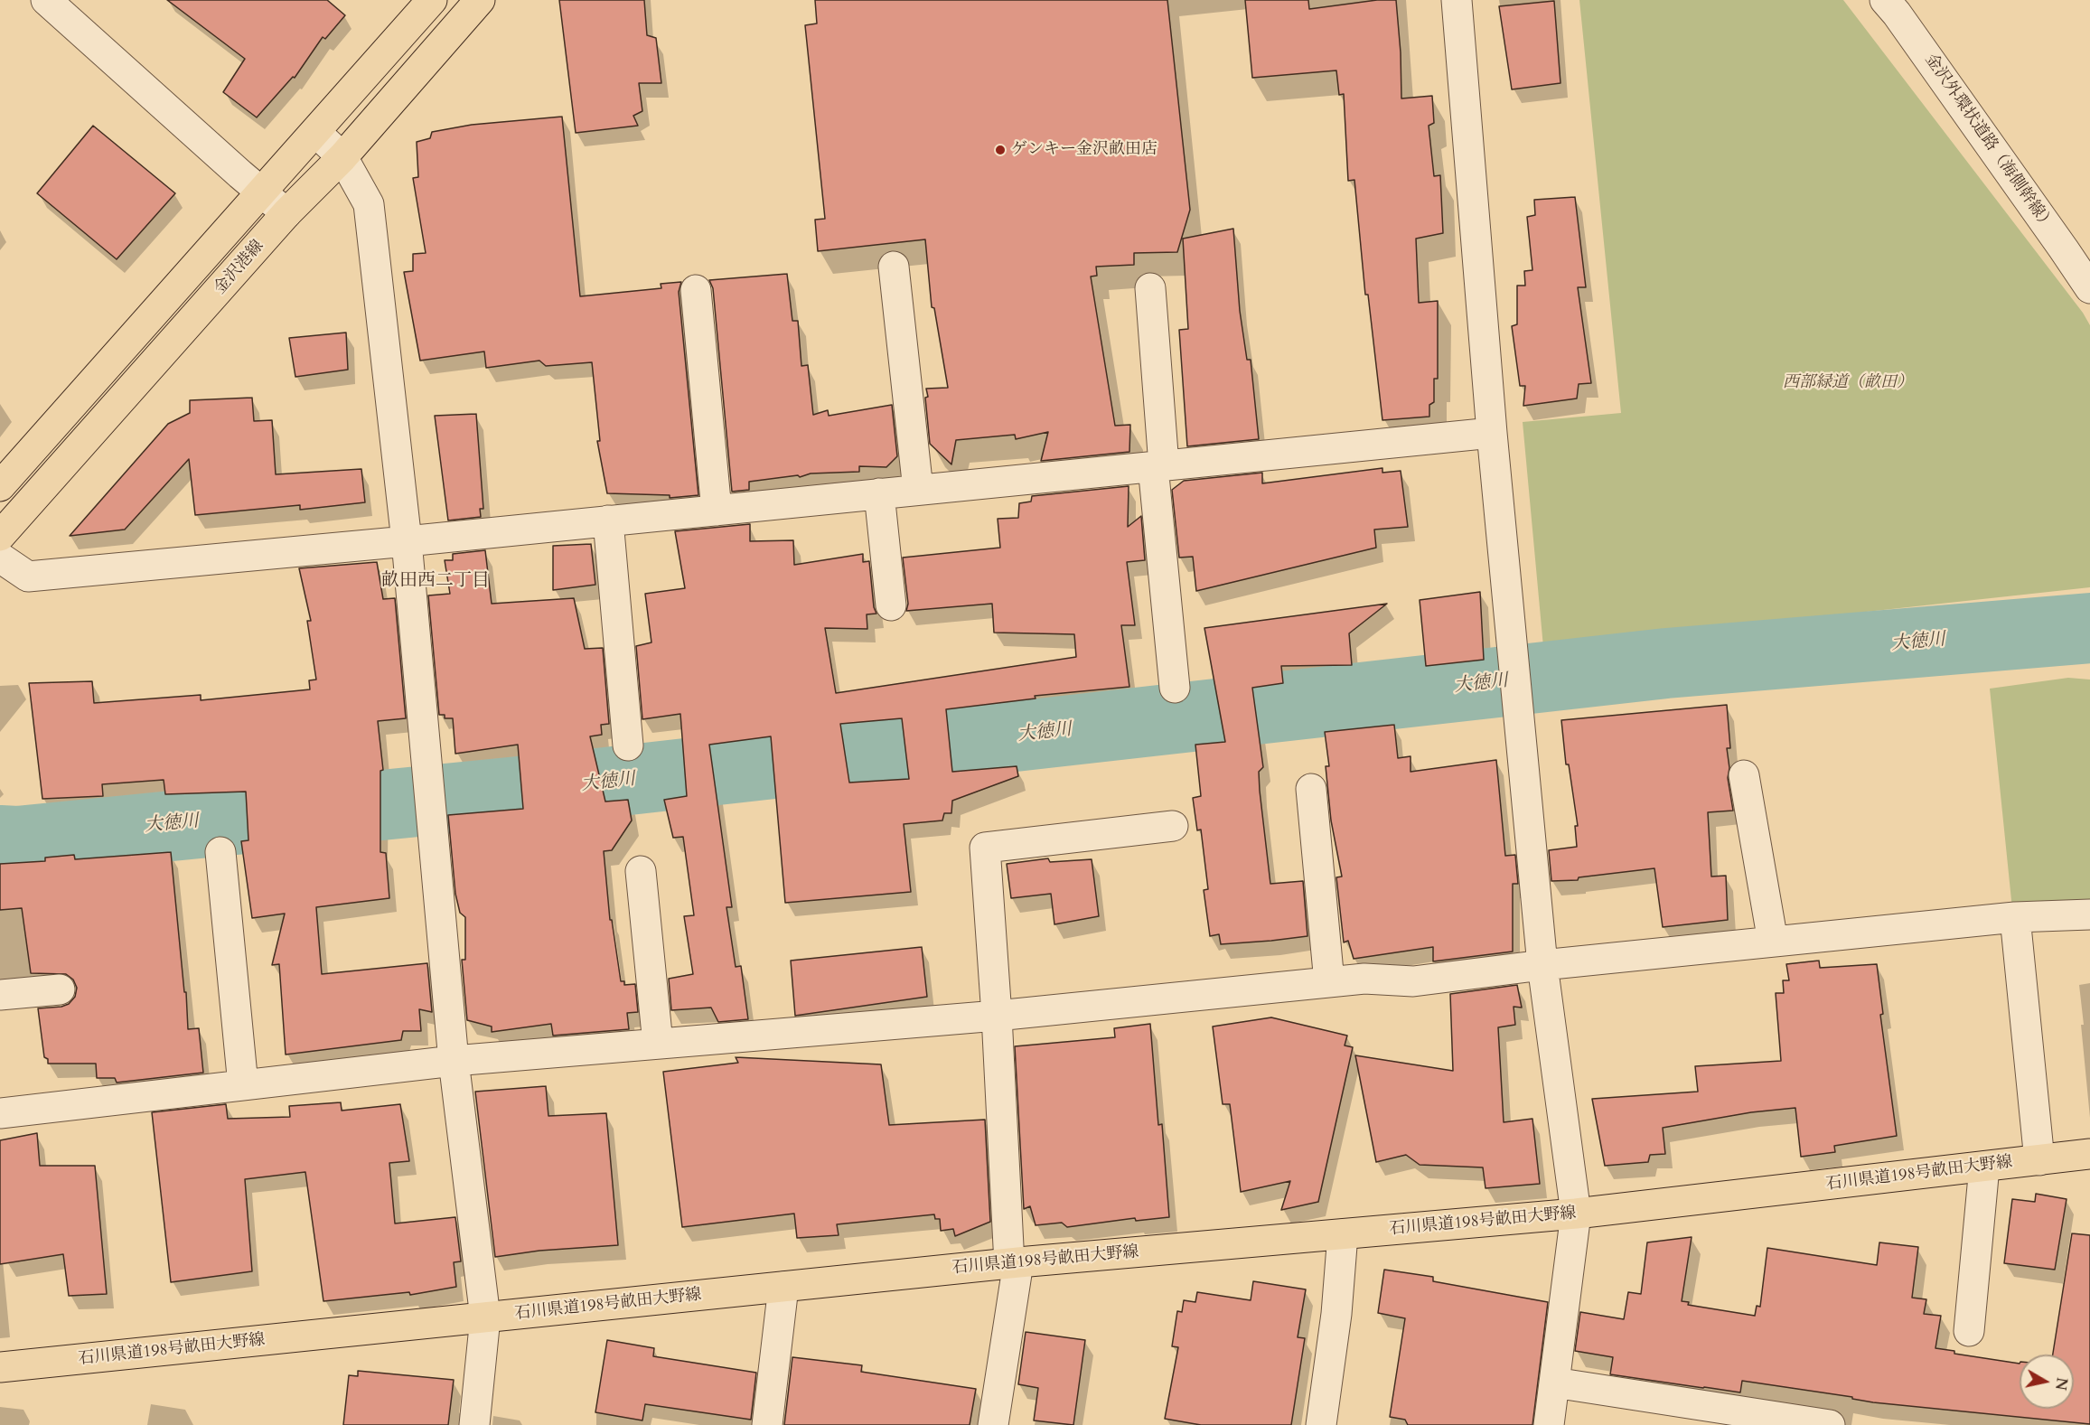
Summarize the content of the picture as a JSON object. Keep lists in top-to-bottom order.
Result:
{
  "streets": {
    "main road": ["金沢港線", "石川県道198号畝田大野線"],
    "street": ["金沢外環状道路（海側幹線）"]
  },
  "districts": ["畝田西二丁目"],
  "water": ["大徳川"],
  "parks": ["西部緑道（畝田）"],
  "places": ["ゲンキー金沢畝田店"],
  "north": "right"
}
